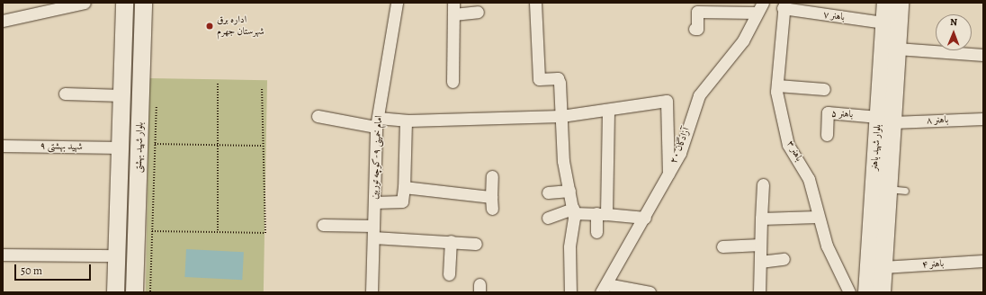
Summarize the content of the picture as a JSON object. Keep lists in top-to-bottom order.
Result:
{
  "streets": {
    "main road": ["بلوار شهید بهشتی", "بلوار شهید باهنر"],
    "street": [
      "باهنر ۷",
      "باهنر ۵",
      "باهنر ۸",
      "آزادگان ۲۰",
      "شهید بهشتی ۹",
      "باهنر ۳",
      "امام خمینی ۹-کوچه توربین",
      "باهنر ۴"
    ]
  },
  "crossings": [
    ["باهنر ۷", "بلوار شهید باهنر"],
    ["باهنر ۷", "باهنر ۳"],
    ["باهنر ۵", "باهنر ۸"],
    ["باهنر ۵", "بلوار شهید باهنر"],
    ["باهنر ۸", "بلوار شهید باهنر"],
    ["شهید بهشتی ۹", "بلوار شهید بهشتی"],
    ["بلوار شهید باهنر", "باهنر ۴"]
  ],
  "places": ["اداره برق شهرستان جهرم"],
  "scale_bar": "50 m",
  "north": "top"
}
